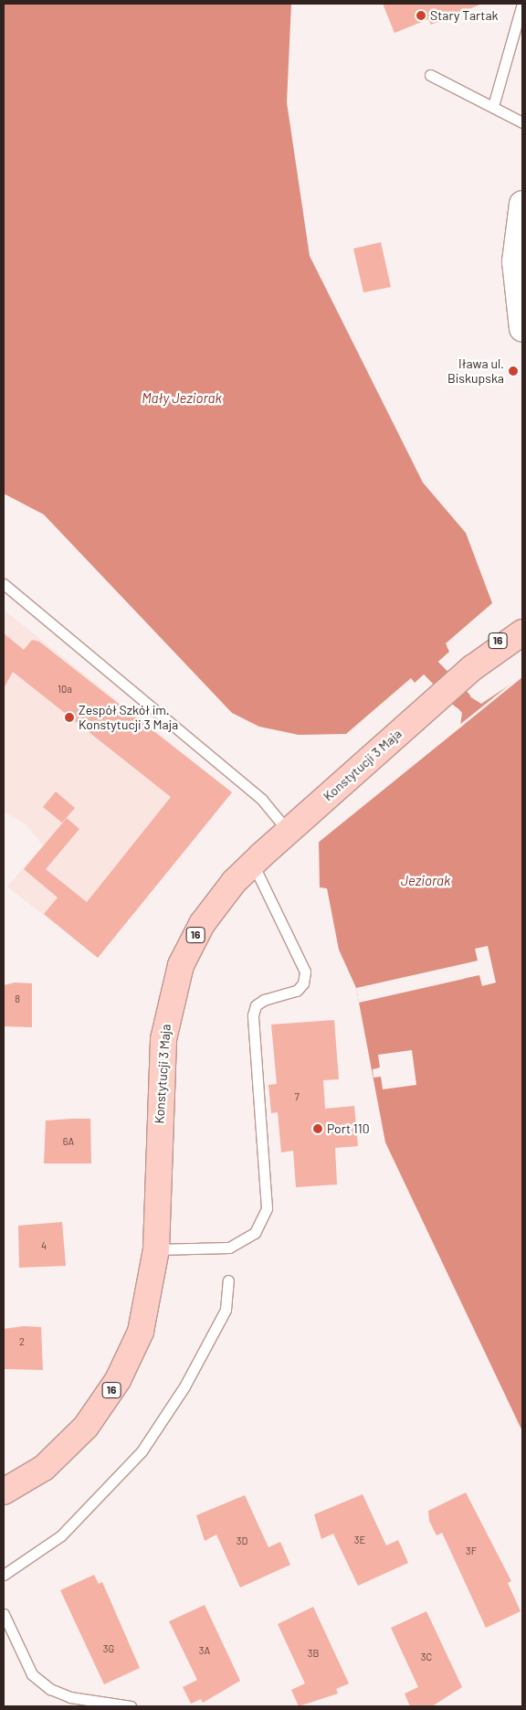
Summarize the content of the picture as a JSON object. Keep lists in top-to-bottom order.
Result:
{
  "streets": {
    "main road": ["16", "Konstytucji 3 Maja"]
  },
  "water": ["Mały Jeziorak", "Jeziorak"],
  "places": [
    "Stary Tartak",
    "Iława ul. Biskupska",
    "Zespół Szkół im. Konstytucji 3 Maja",
    "Port 110"
  ],
  "house_numbers": [
    "10a",
    "8",
    "7",
    "6A",
    "4",
    "2",
    "3E",
    "3D",
    "3F",
    "3G",
    "3A",
    "3B",
    "3C"
  ]
}
